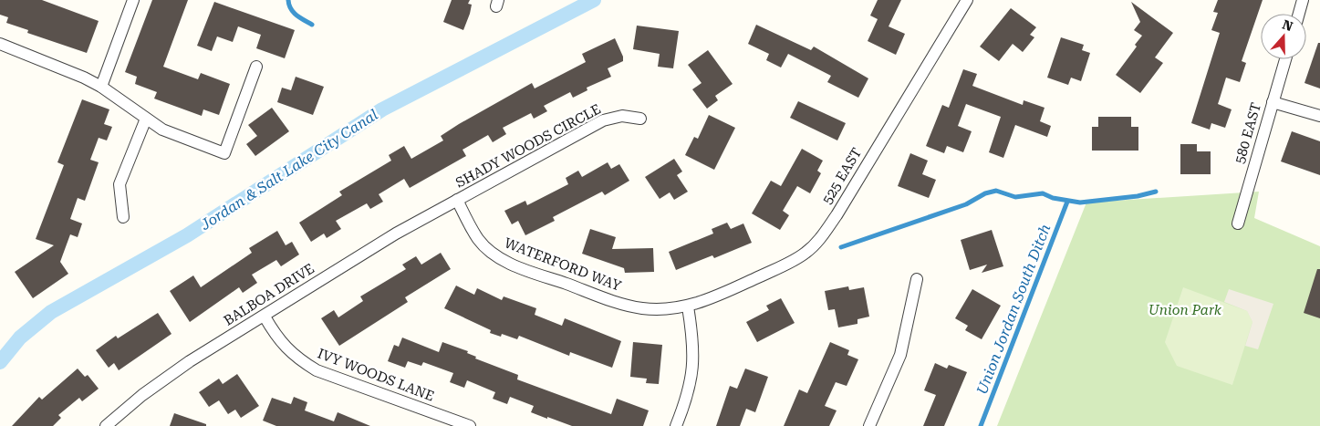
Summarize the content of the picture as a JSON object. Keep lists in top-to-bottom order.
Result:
{
  "streets": {
    "street": [
      "580 EAST",
      "SHADY WOODS CIRCLE",
      "525 EAST",
      "WATERFORD WAY",
      "BALBOA DRIVE",
      "IVY WOODS LANE"
    ]
  },
  "crossings": [
    ["SHADY WOODS CIRCLE", "WATERFORD WAY"],
    ["SHADY WOODS CIRCLE", "BALBOA DRIVE"],
    ["525 EAST", "WATERFORD WAY"],
    ["WATERFORD WAY", "BALBOA DRIVE"],
    ["BALBOA DRIVE", "IVY WOODS LANE"]
  ],
  "water": ["Jordan & Salt Lake City Canal", "Union Jordan South Ditch"],
  "parks": ["Union Park"],
  "north": "top"
}
